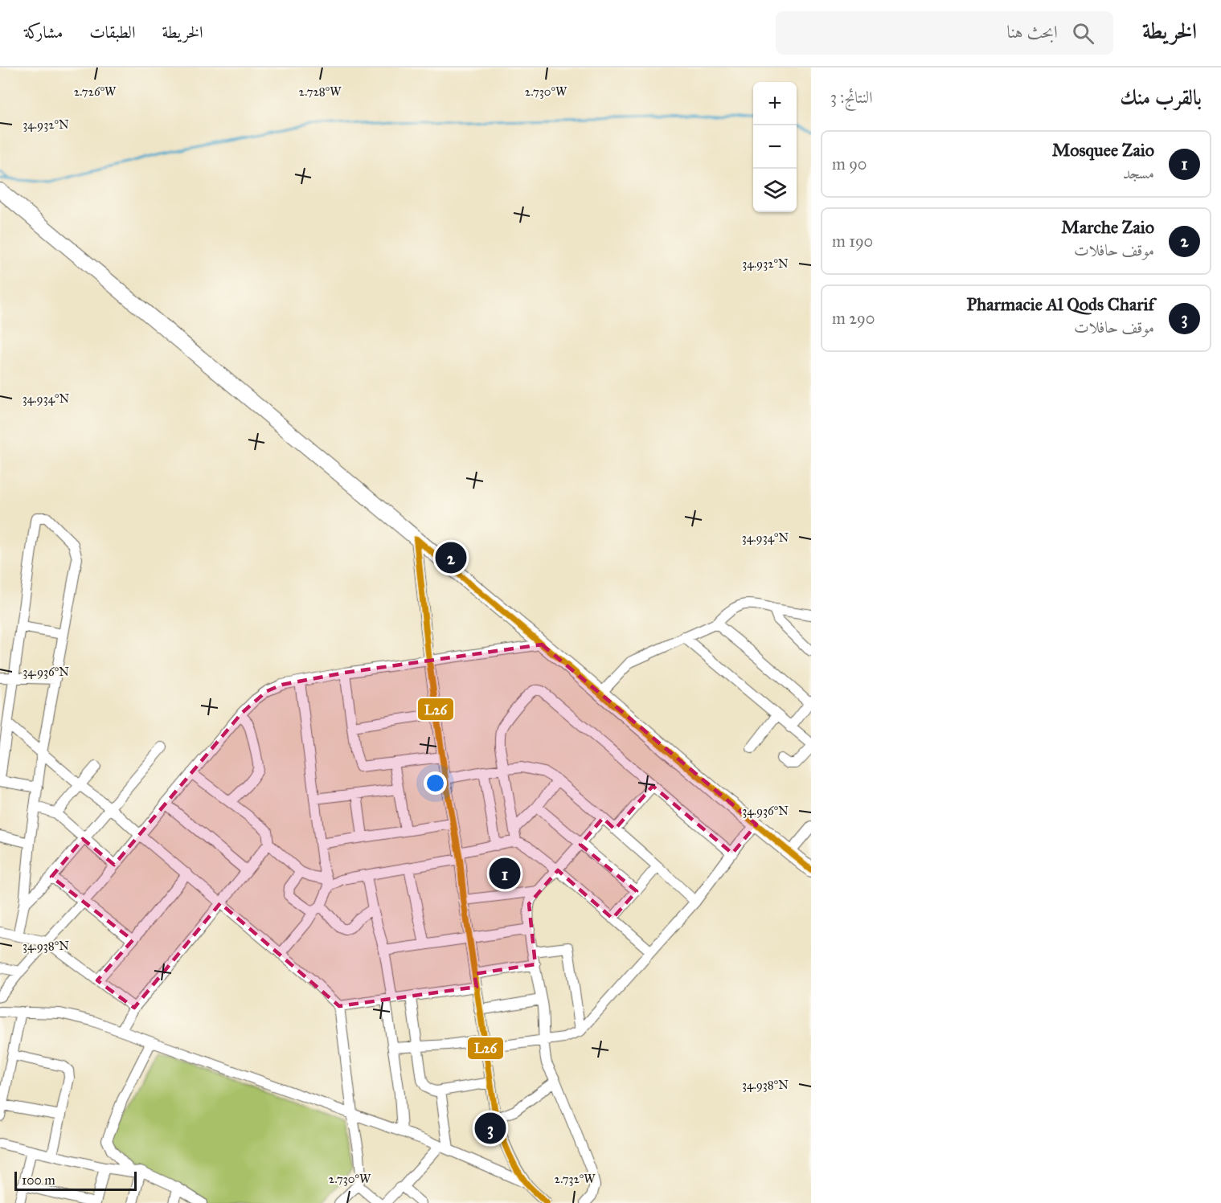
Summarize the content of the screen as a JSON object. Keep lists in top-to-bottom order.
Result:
{
  "lines": ["transit line L26"],
  "scale_bar": "100 m",
  "page": {
    "header": "الخريطة",
    "search": "ابحث هنا",
    "nav": ["الخريطة", "الطبقات", "مشاركة"],
    "heading": ["بالقرب منك", "النتائج: 3"],
    "map_buttons": ["+", "−"],
    "list": [
      {
        "mark": "1",
        "name": "Mosquee Zaio",
        "note": "مسجد",
        "value": "90 m"
      },
      {
        "mark": "2",
        "name": "Marche Zaio",
        "note": "موقف حافلات",
        "value": "190 m"
      },
      {
        "mark": "3",
        "name": "Pharmacie Al Qods Charif",
        "note": "موقف حافلات",
        "value": "290 m"
      }
    ],
    "pins": ["2", "1", "3"],
    "scale": "100 m"
  },
  "coordinates": [
    "2.726°W",
    "2.728°W",
    "2.730°W",
    "34.932°N",
    "34.934°N",
    "34.936°N",
    "34.938°N",
    "2.732°W"
  ]
}
